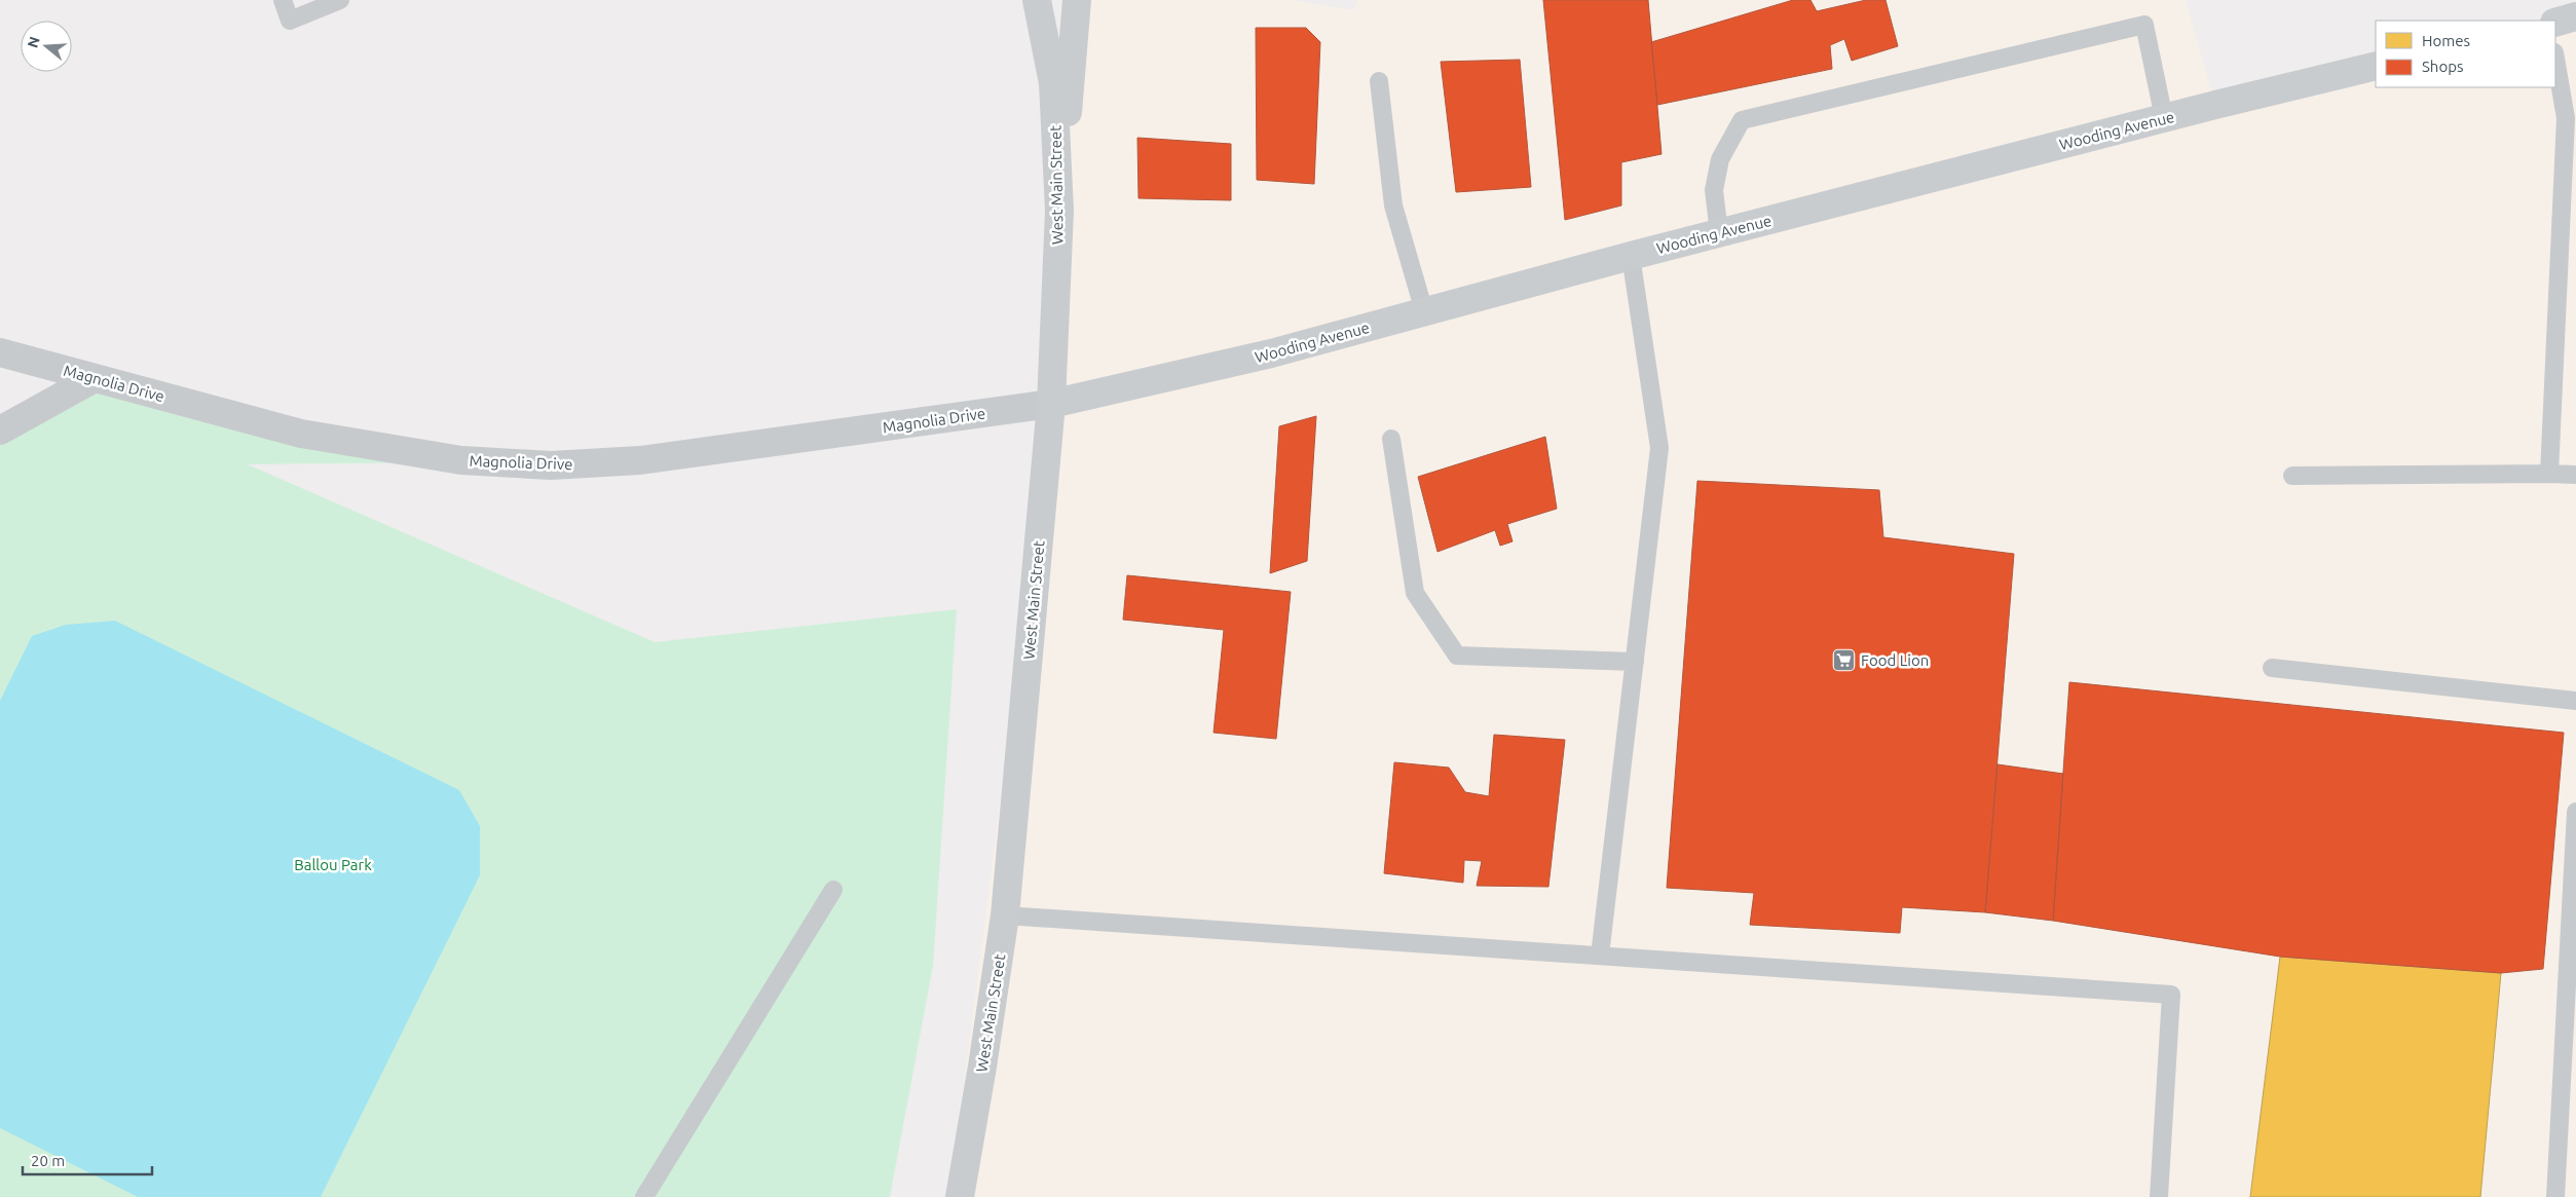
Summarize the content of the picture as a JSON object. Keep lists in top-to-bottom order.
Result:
{
  "streets": {
    "main road": ["Wooding Avenue", "West Main Street"],
    "street": ["Magnolia Drive"]
  },
  "crossings": [
    ["Wooding Avenue", "West Main Street"],
    ["Wooding Avenue", "Magnolia Drive"],
    ["West Main Street", "Magnolia Drive"]
  ],
  "parks": ["Ballou Park"],
  "places": {
    "supermarket": ["Food Lion"]
  },
  "legend": ["Homes", "Shops"],
  "scale_bar": "20 m",
  "north": "left"
}
